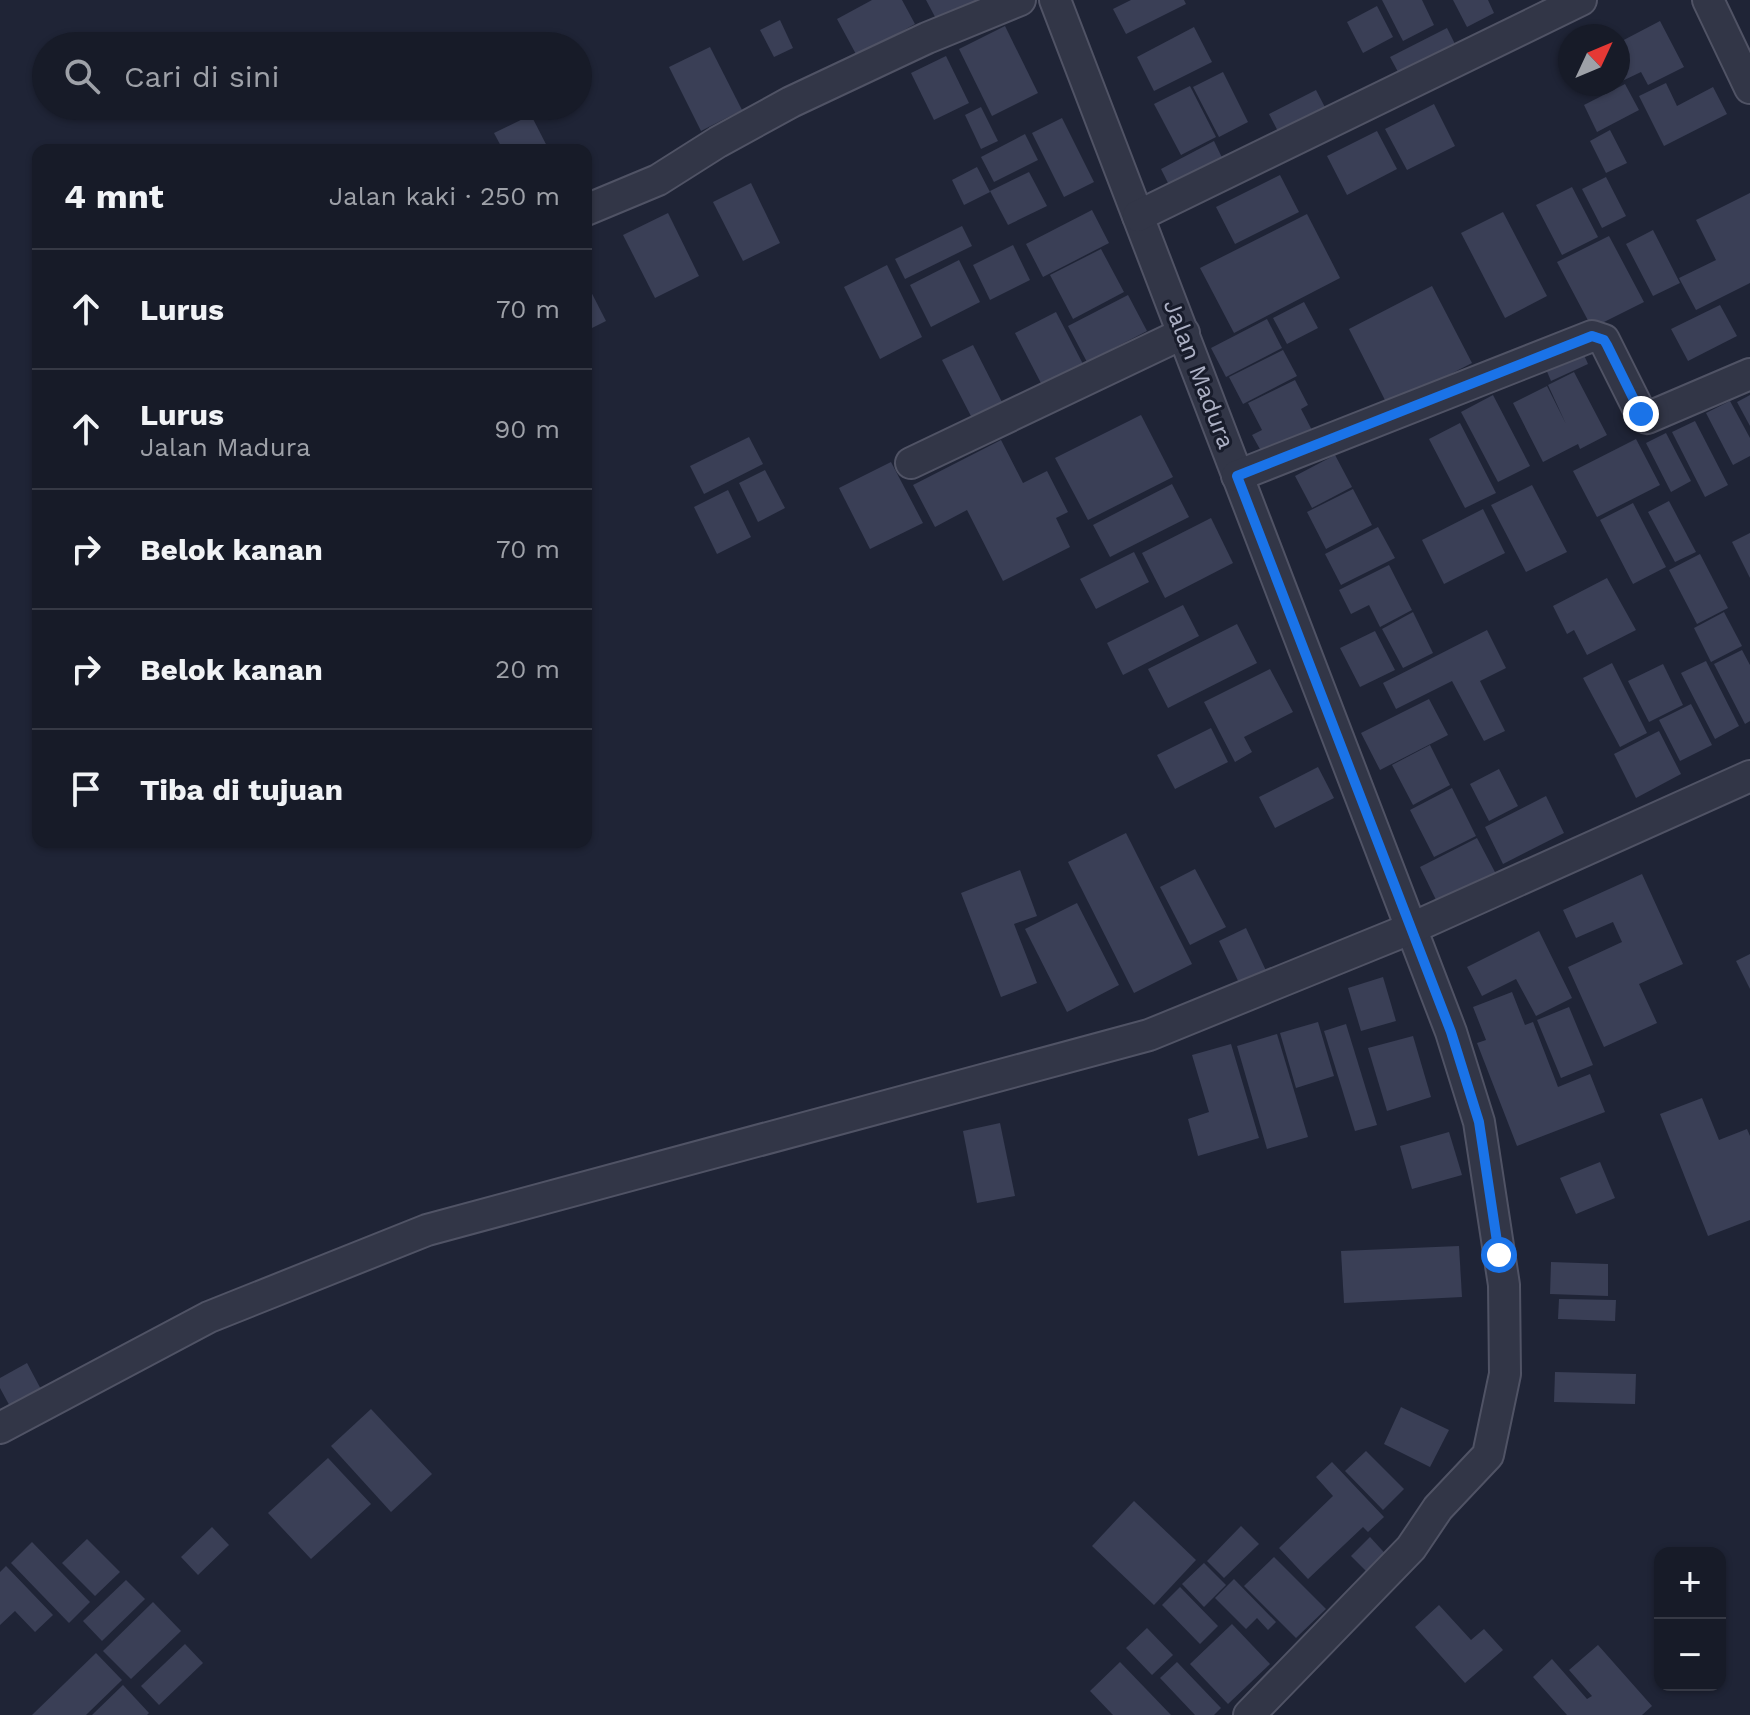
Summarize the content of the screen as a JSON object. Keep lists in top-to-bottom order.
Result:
{
  "streets": {
    "street": ["Jalan Madura"]
  },
  "north": "top right",
  "page": {
    "search": "Cari di sini",
    "heading": ["4 mnt", "Jalan kaki · 250 m"],
    "list": [
      ["Lurus", "70 m"],
      ["Lurus", "Jalan Madura", "90 m"],
      ["Belok kanan", "70 m"],
      ["Belok kanan", "20 m"],
      "Tiba di tujuan"
    ],
    "map_buttons": ["+", "−"]
  }
}
